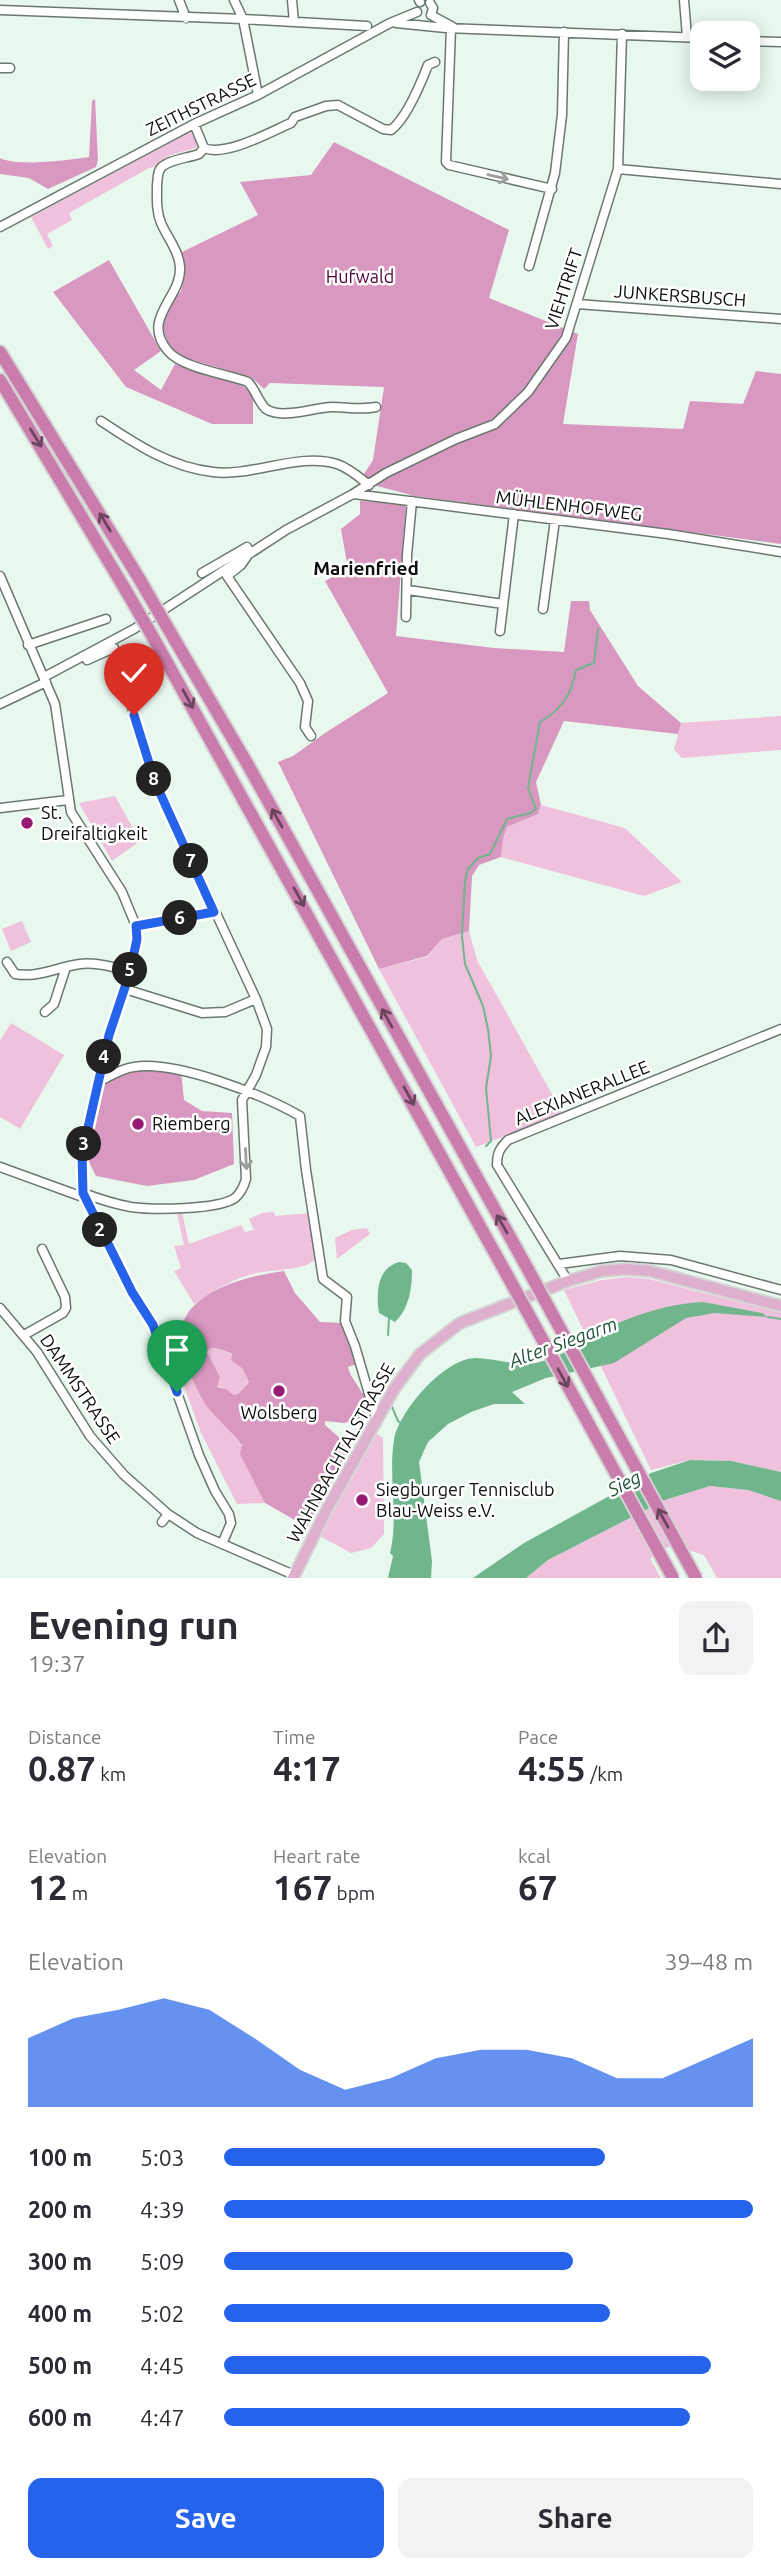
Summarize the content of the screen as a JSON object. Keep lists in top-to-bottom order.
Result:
{
  "streets": {
    "main road": ["WAHNBACHTALSTRASSE"],
    "street": [
      "ZEITHSTRASSE",
      "VIEHTRIFT",
      "JUNKERSBUSCH",
      "MÜHLENHOFWEG",
      "ALEXIANERALLEE",
      "DAMMSTRASSE"
    ]
  },
  "crossings": [
    ["VIEHTRIFT", "JUNKERSBUSCH"],
    ["VIEHTRIFT", "MÜHLENHOFWEG"],
    ["ALEXIANERALLEE", "WAHNBACHTALSTRASSE"],
    ["DAMMSTRASSE", "WAHNBACHTALSTRASSE"]
  ],
  "districts": ["Marienfried"],
  "water": ["Alter Siegarm", "Sieg"],
  "parks": ["Hufwald"],
  "places": [
    "St. Dreifaltigkeit",
    "Riemberg",
    "Wolsberg",
    "Siegburger Tennisclub Blau-Weiss e.V."
  ],
  "page": {
    "pins": [
      "8",
      "7",
      "6",
      "5",
      "4",
      "3",
      "2"
    ],
    "heading": ["Evening run", "19:37"],
    "stats": [
      ["Distance", "0.87 km"],
      ["Time", "4:17"],
      ["Pace", "4:55 /km"],
      ["Elevation", "12 m"],
      ["Heart rate", "167 bpm"],
      ["kcal", "67"]
    ],
    "chart": ["Elevation", "39–48 m"],
    "list": [
      {
        "name": "100 m",
        "note": "5:03"
      },
      {
        "name": "200 m",
        "note": "4:39"
      },
      {
        "name": "300 m",
        "note": "5:09"
      },
      {
        "name": "400 m",
        "note": "5:02"
      },
      {
        "name": "500 m",
        "note": "4:45"
      },
      {
        "name": "600 m",
        "note": "4:47"
      }
    ],
    "buttons": ["Save", "Share"]
  }
}
